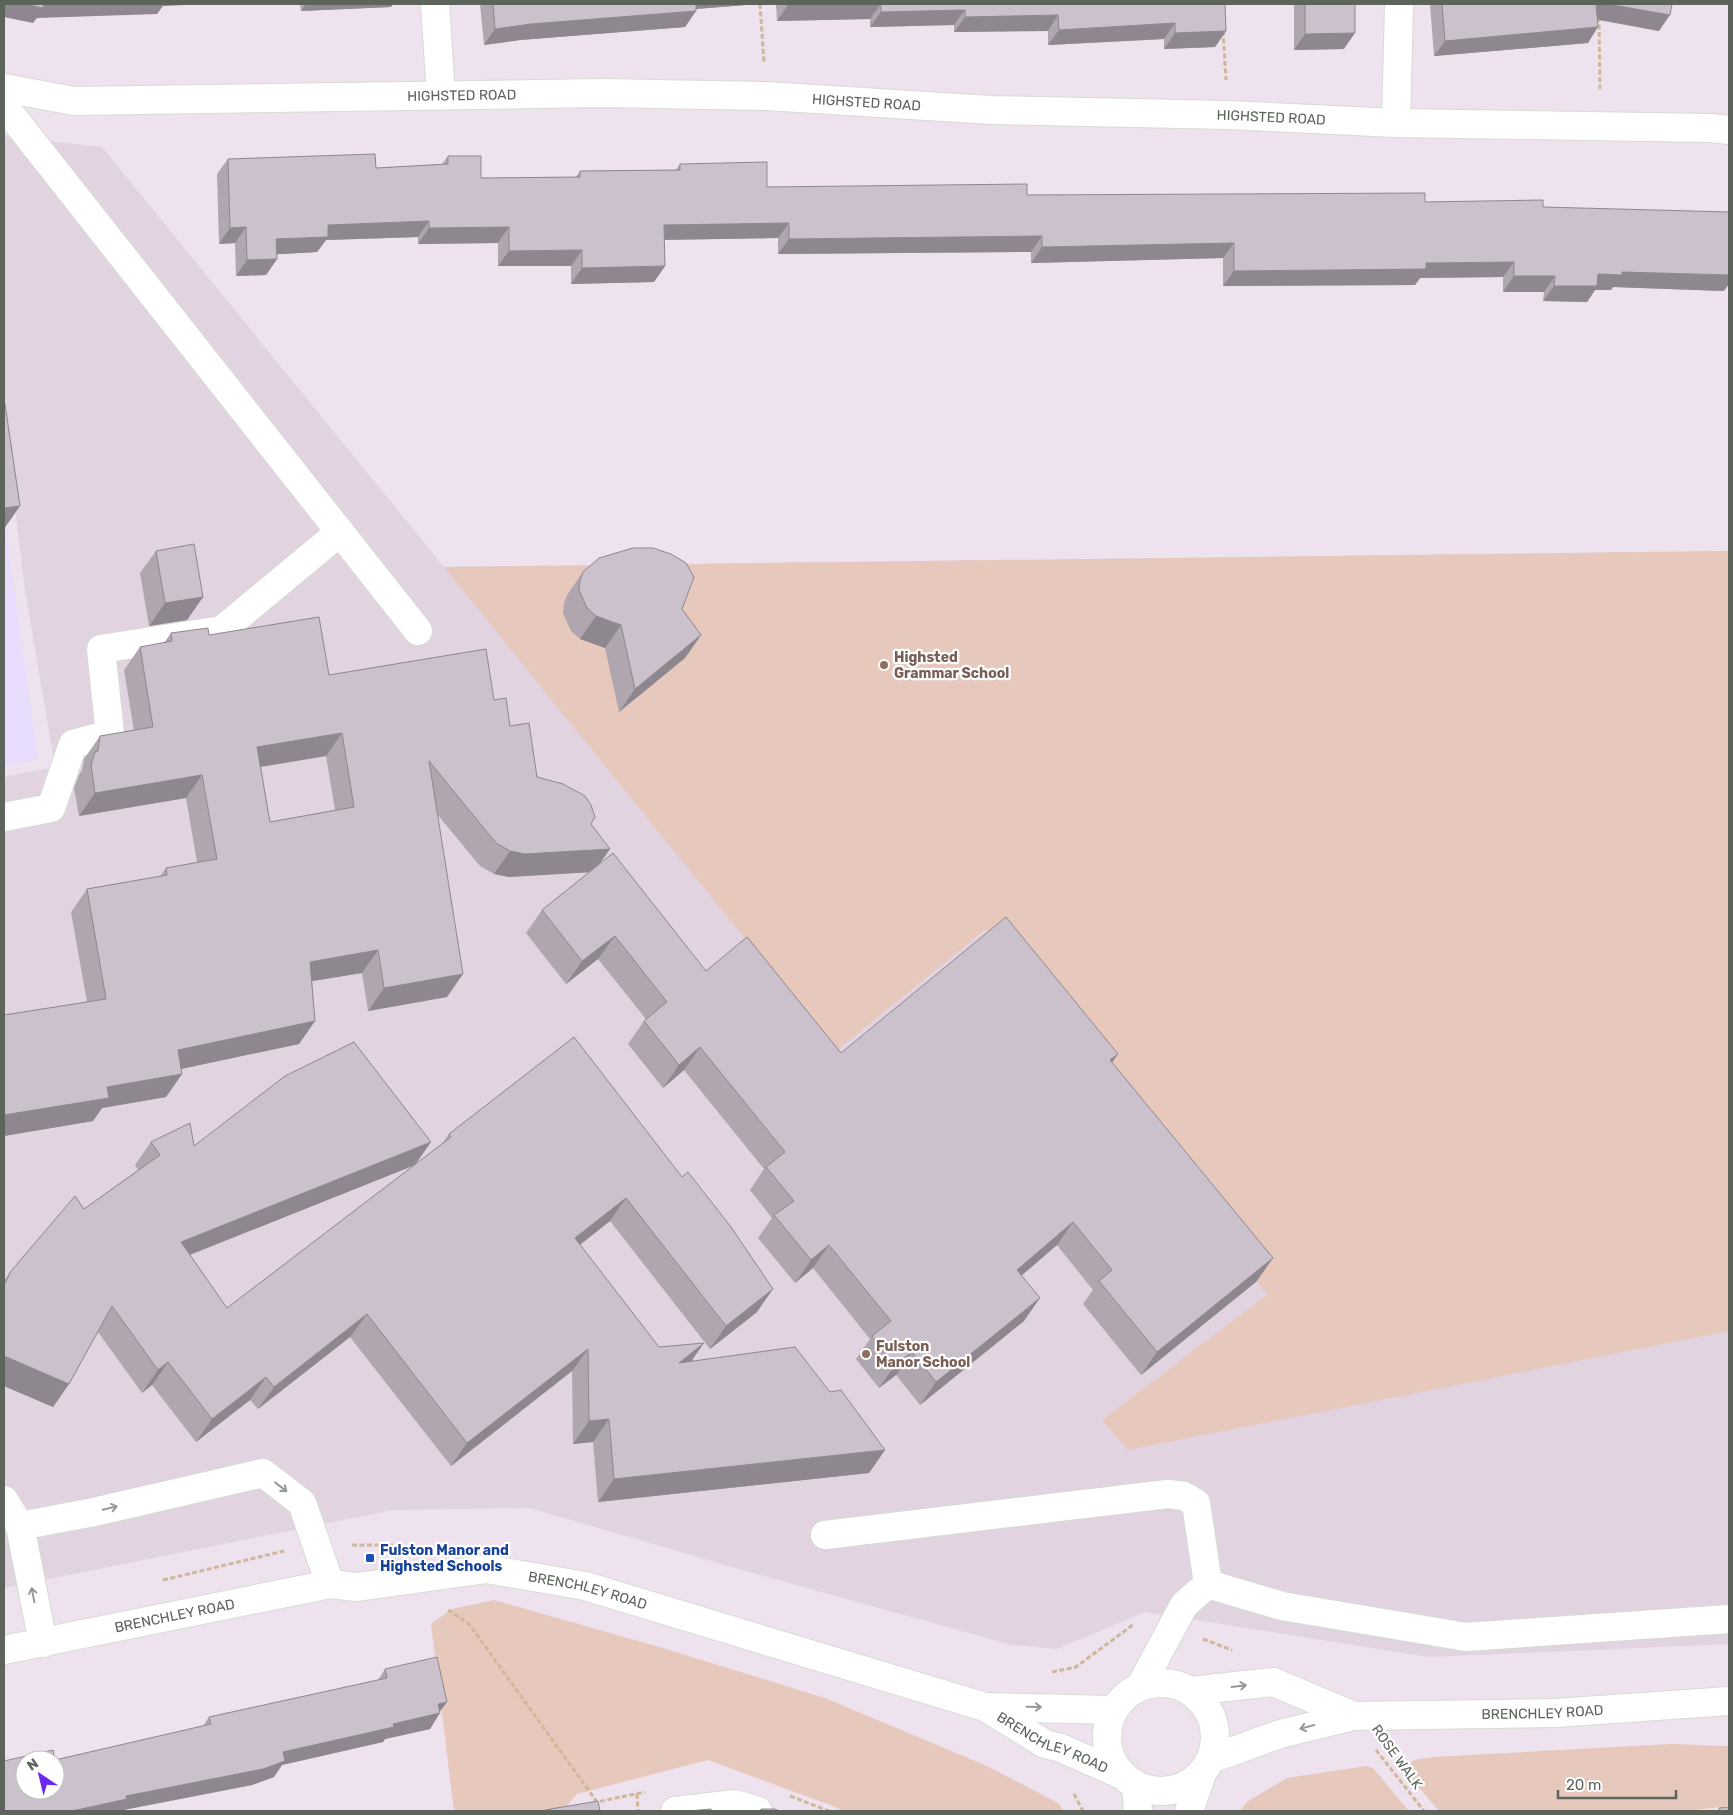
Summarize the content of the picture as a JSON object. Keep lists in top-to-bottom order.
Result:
{
  "streets": {
    "street": ["HIGHSTED ROAD", "BRENCHLEY ROAD"],
    "path": ["ROSE WALK"]
  },
  "crossings": [
    ["BRENCHLEY ROAD", "ROSE WALK"]
  ],
  "places": {
    "other": ["Highsted Grammar School", "Fulston Manor School"],
    "transit": ["Fulston Manor and Highsted Schools"]
  },
  "scale_bar": "20 m",
  "north": "top left"
}
